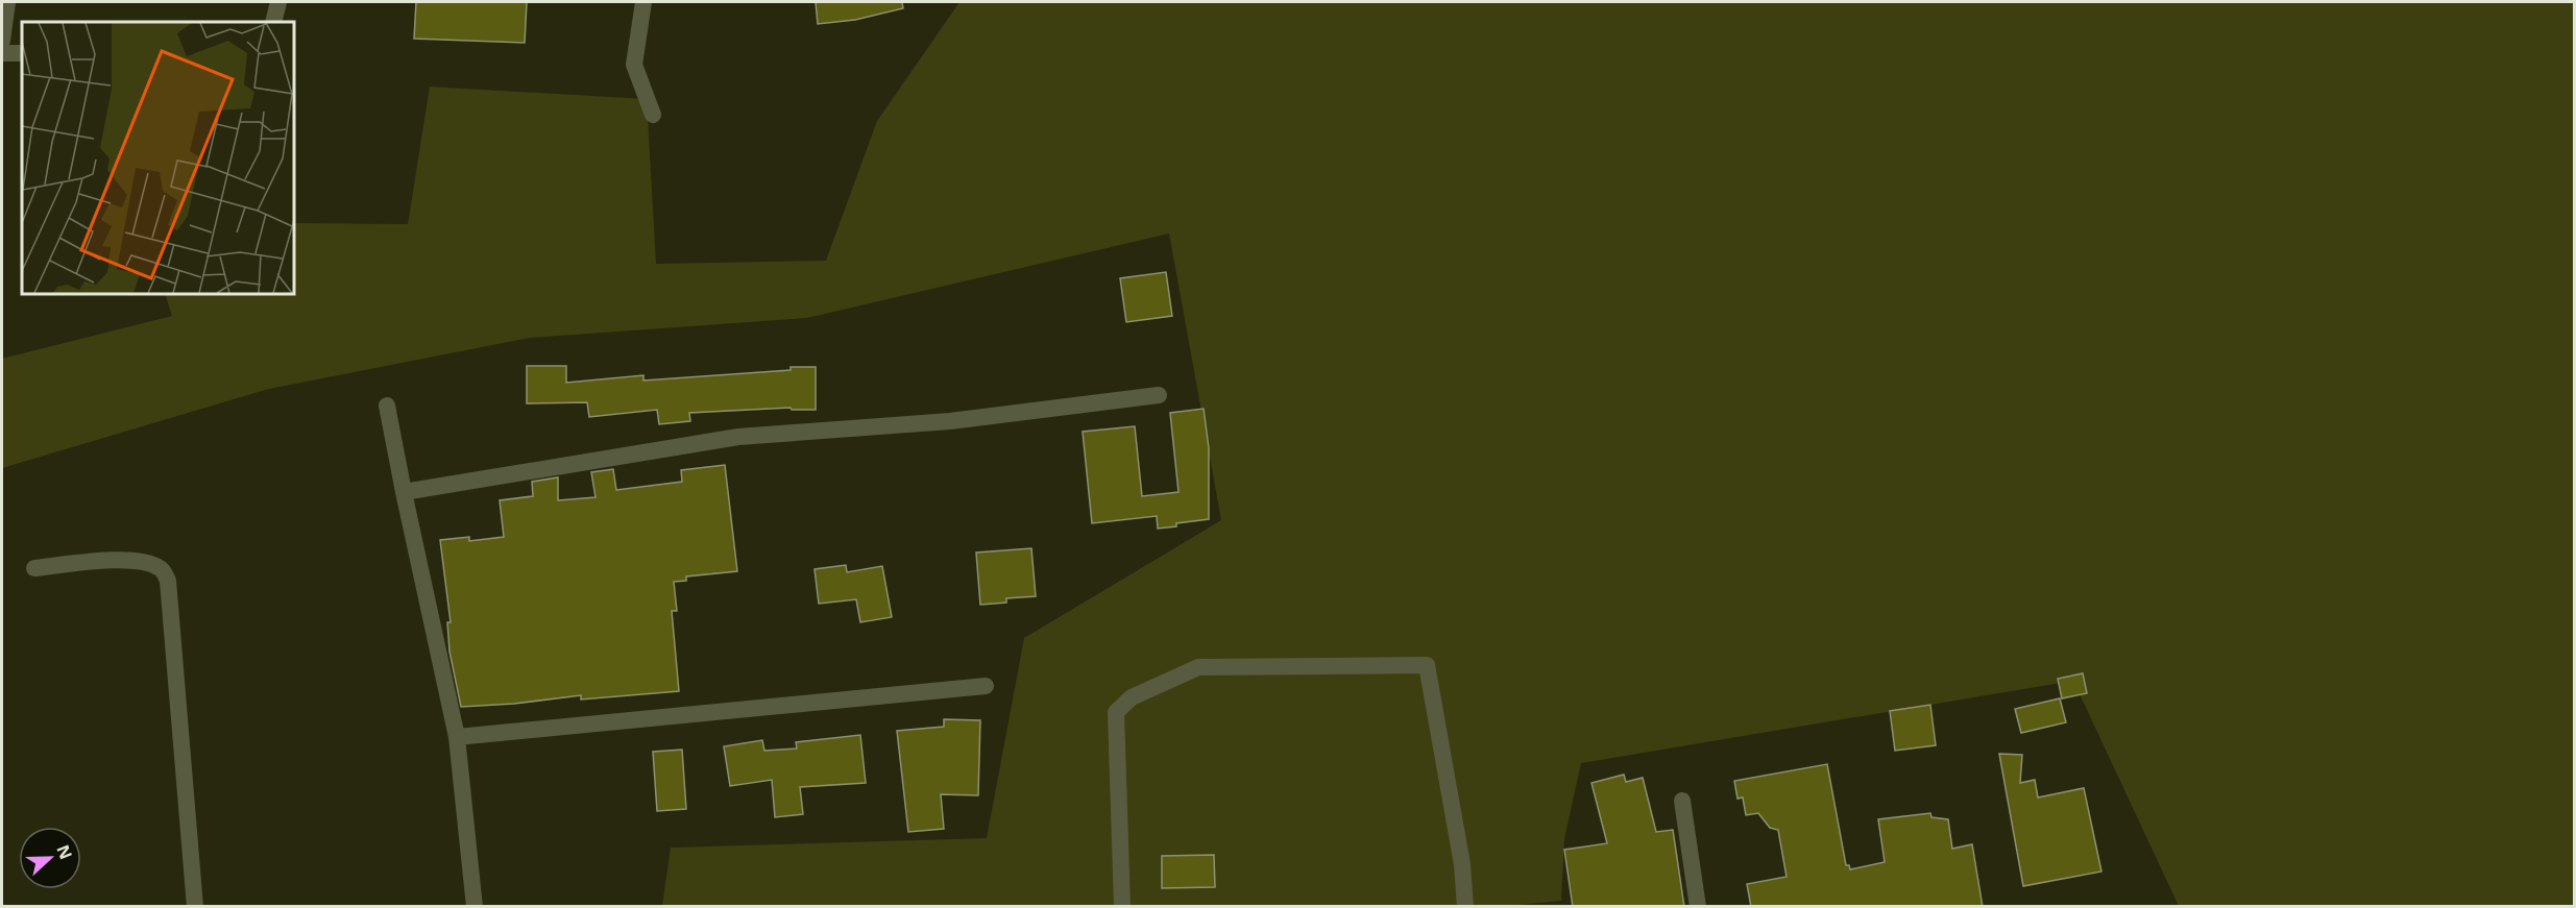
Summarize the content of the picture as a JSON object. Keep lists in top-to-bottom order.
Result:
{
  "north": "right"
}
